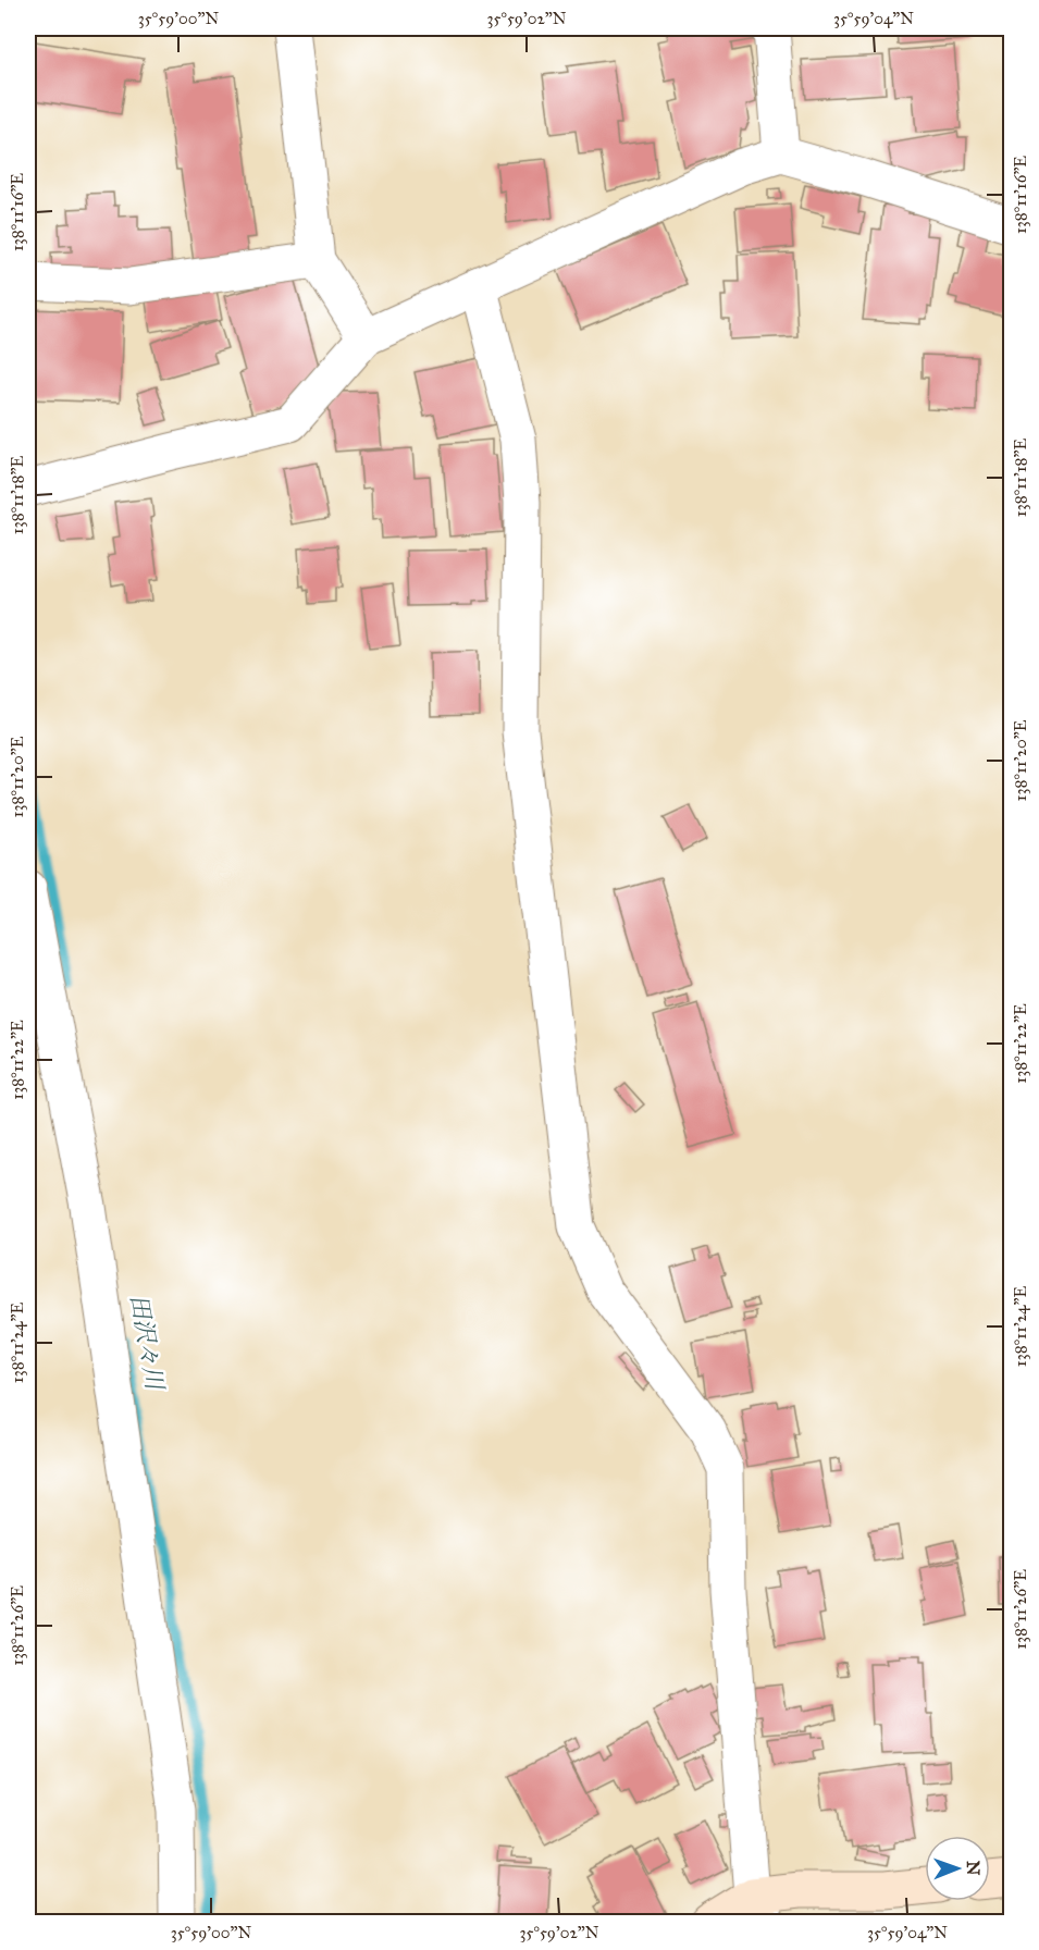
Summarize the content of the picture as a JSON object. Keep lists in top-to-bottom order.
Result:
{
  "water": ["田沢々川"],
  "north": "right",
  "coordinates": [
    "35°59'00\"N",
    "35°59'02\"N",
    "35°59'04\"N",
    "138°11'16\"E",
    "138°11'18\"E",
    "138°11'20\"E",
    "138°11'22\"E",
    "138°11'24\"E",
    "138°11'26\"E"
  ]
}
